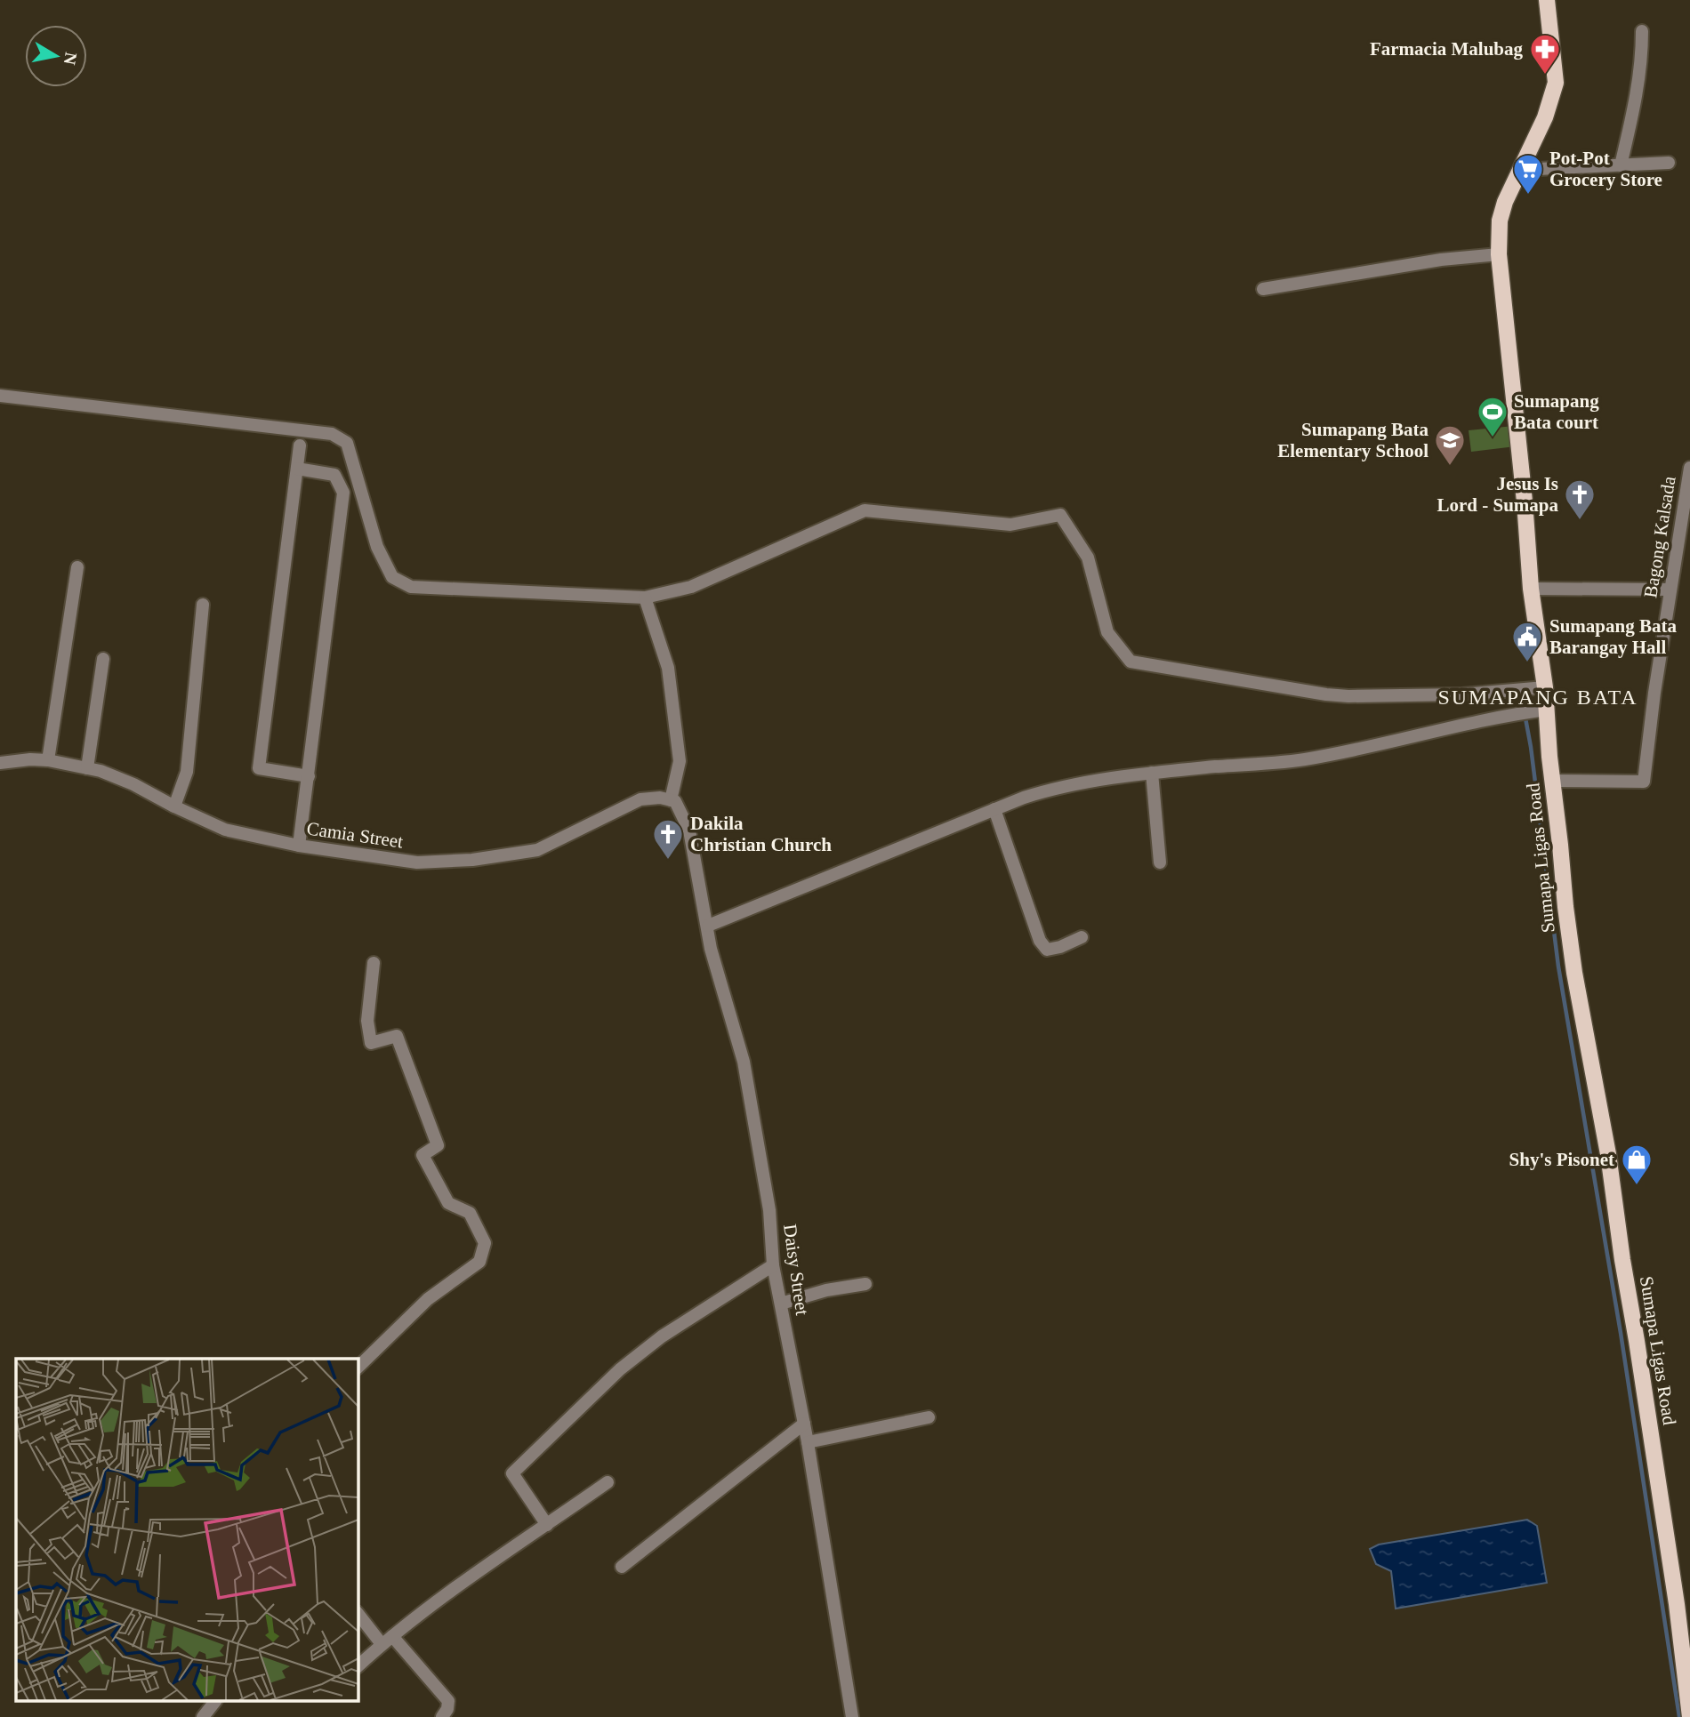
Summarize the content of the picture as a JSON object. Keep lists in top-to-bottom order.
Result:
{
  "streets": {
    "main road": ["Sumapa Ligas Road"],
    "street": ["Bagong Kalsada", "Camia Street", "Daisy Street"]
  },
  "crossings": [
    ["Bagong Kalsada", "Sumapa Ligas Road"],
    ["Camia Street", "Daisy Street"]
  ],
  "districts": ["SUMAPANG BATA"],
  "places": {
    "pharmacy": ["Farmacia Malubag"],
    "supermarket": ["Pot-Pot Grocery Store"],
    "sports": ["Sumapang Bata court"],
    "school or university": ["Sumapang Bata Elementary School"],
    "church": ["Jesus Is Lord - Sumapa", "Dakila Christian Church"],
    "public building": ["Sumapang Bata Barangay Hall"],
    "shop": ["Shy's Pisonet"]
  },
  "north": "right"
}
